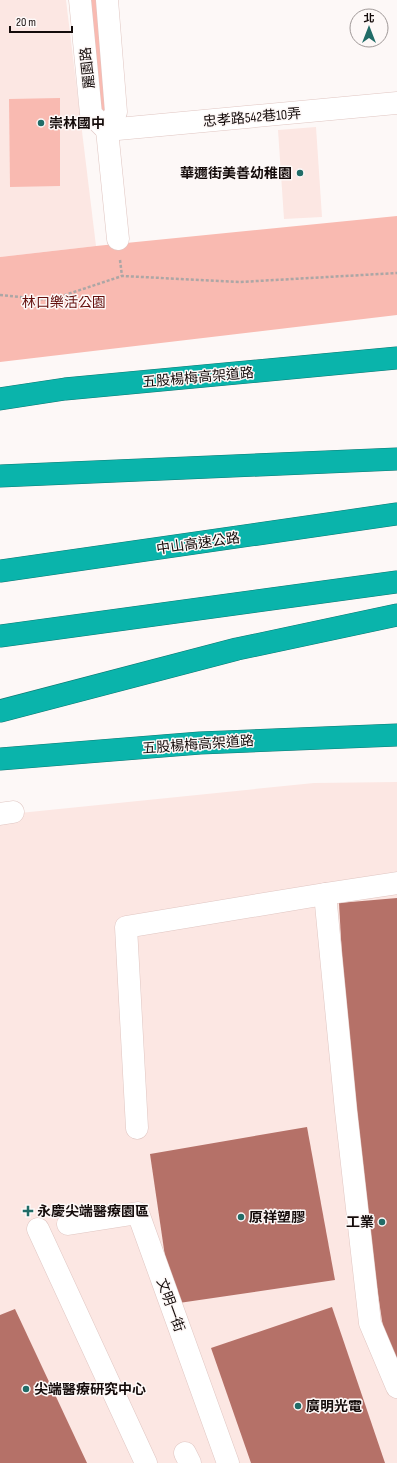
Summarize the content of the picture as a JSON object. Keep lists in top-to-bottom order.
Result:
{
  "streets": {
    "highway": ["五股楊梅高架道路", "中山高速公路"],
    "street": ["麗園路", "忠孝路542巷10弄", "文明一街"]
  },
  "crossings": [
    ["麗園路", "忠孝路542巷10弄"]
  ],
  "parks": ["林口樂活公園"],
  "places": {
    "other": [
      "崇林國中",
      "華邇街美善幼稚園",
      "原祥塑膠",
      "工業",
      "尖端醫療研究中心",
      "廣明光電"
    ],
    "health": ["永慶尖端醫療園區"]
  },
  "scale_bar": "20 m",
  "north": "top"
}
